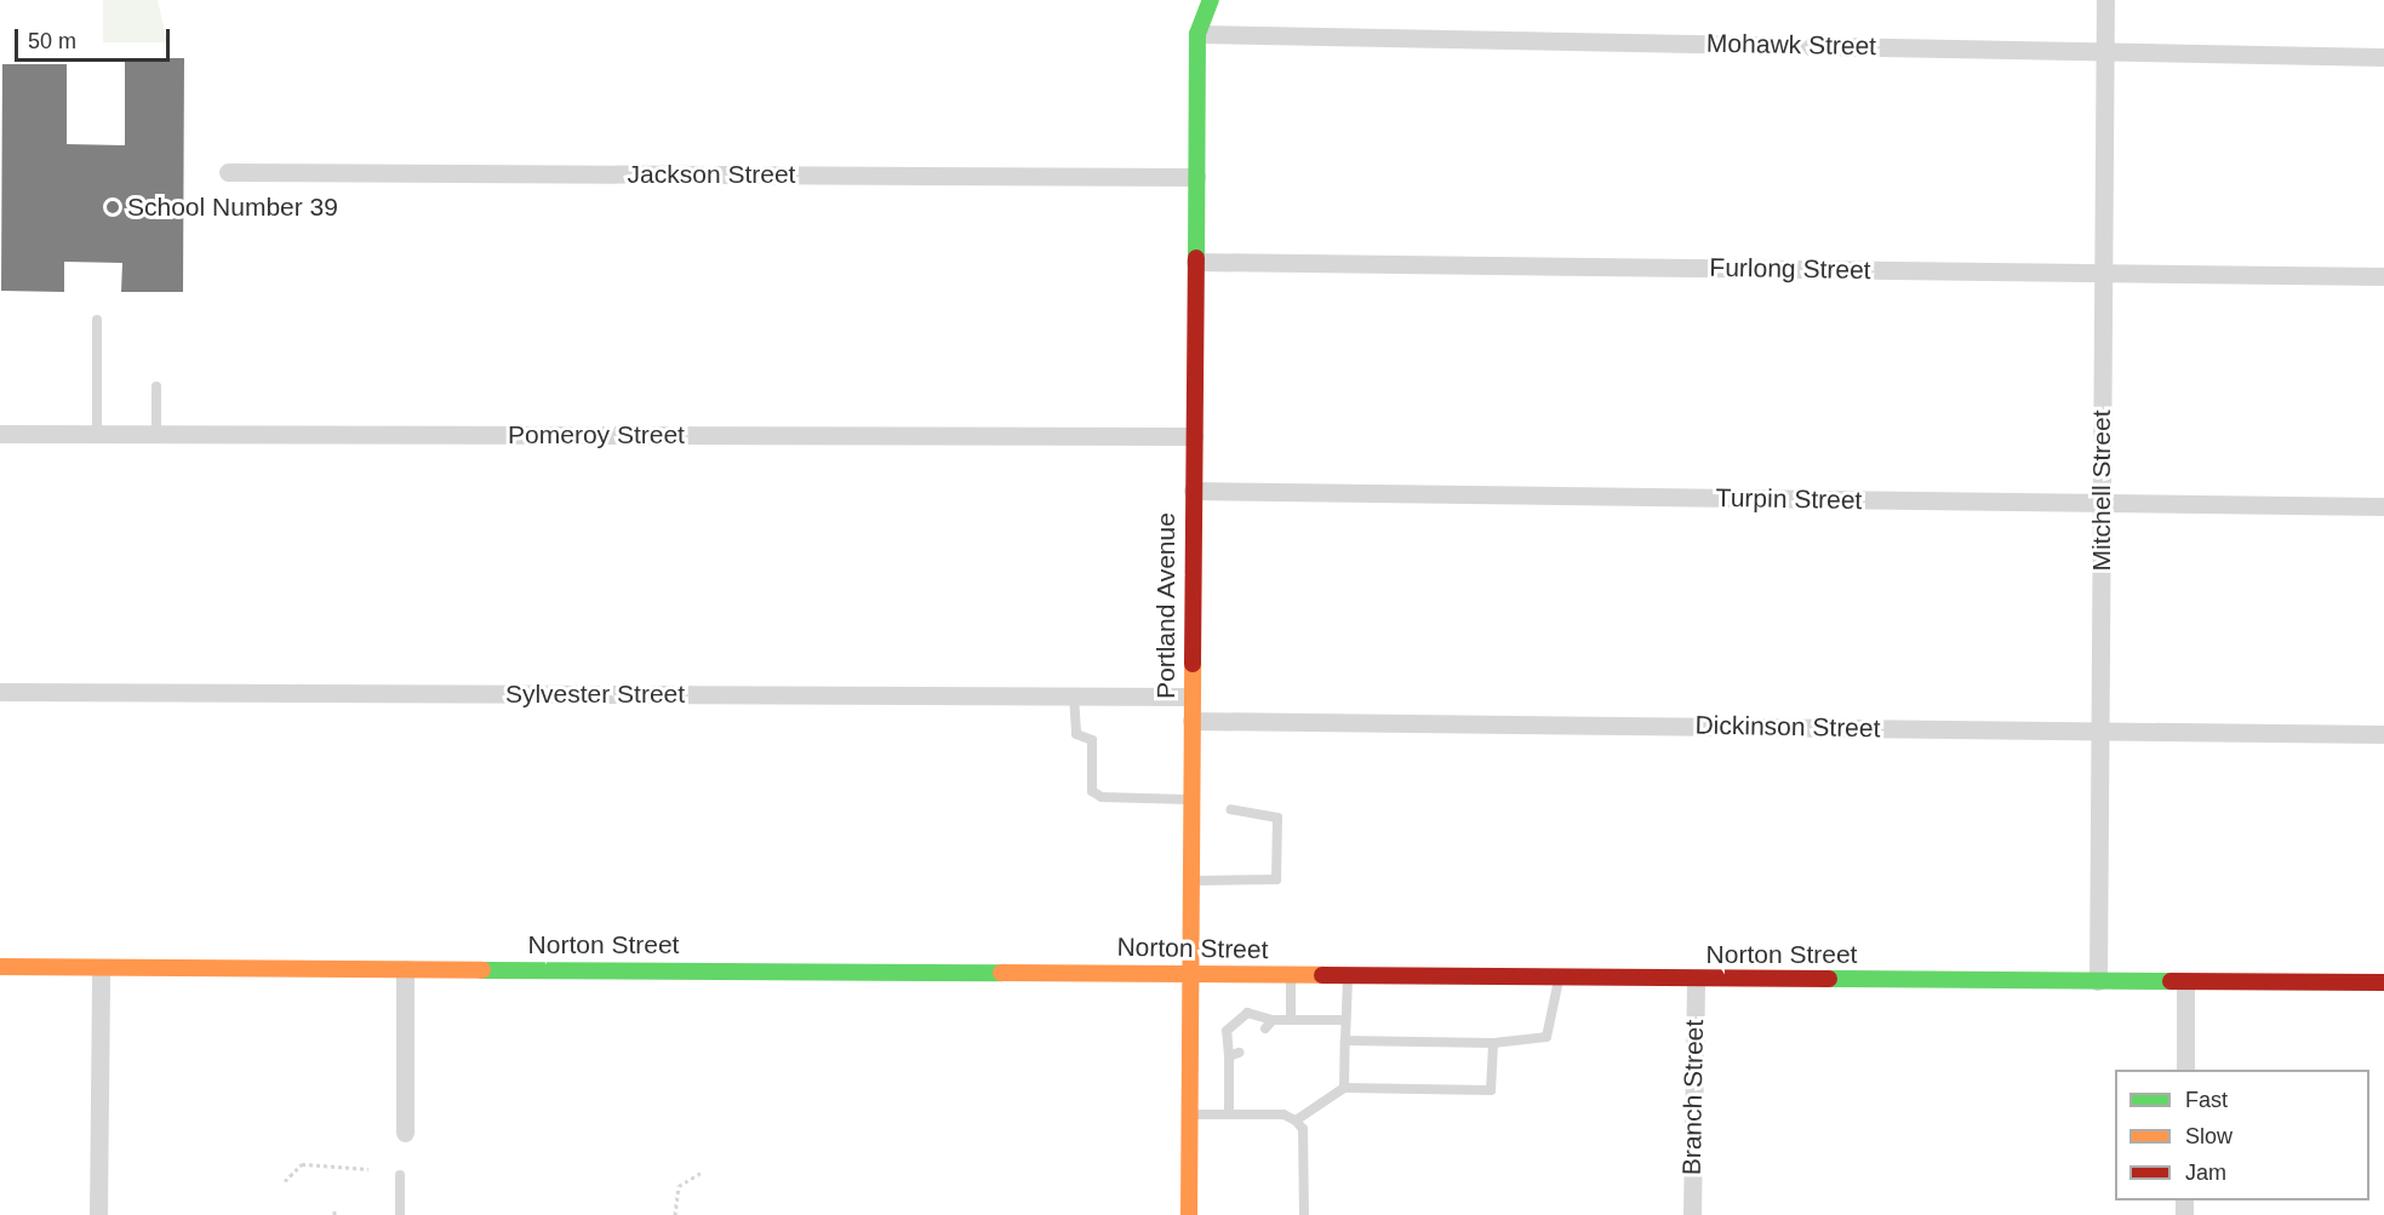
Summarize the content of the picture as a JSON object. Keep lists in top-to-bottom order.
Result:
{
  "streets": {
    "main road": ["Portland Avenue", "Norton Street"],
    "street": [
      "Mohawk Street",
      "Jackson Street",
      "Furlong Street",
      "Pomeroy Street",
      "Mitchell Street",
      "Turpin Street",
      "Sylvester Street",
      "Dickinson Street",
      "Branch Street"
    ]
  },
  "crossings": [
    ["Mohawk Street", "Mitchell Street"],
    ["Mohawk Street", "Portland Avenue"],
    ["Jackson Street", "Portland Avenue"],
    ["Furlong Street", "Mitchell Street"],
    ["Furlong Street", "Portland Avenue"],
    ["Pomeroy Street", "Portland Avenue"],
    ["Mitchell Street", "Turpin Street"],
    ["Mitchell Street", "Dickinson Street"],
    ["Mitchell Street", "Norton Street"],
    ["Turpin Street", "Portland Avenue"],
    ["Portland Avenue", "Sylvester Street"],
    ["Portland Avenue", "Dickinson Street"],
    ["Portland Avenue", "Norton Street"],
    ["Norton Street", "Branch Street"]
  ],
  "places": ["School Number 39"],
  "legend": ["Fast", "Slow", "Jam"],
  "scale_bar": "50 m"
}
